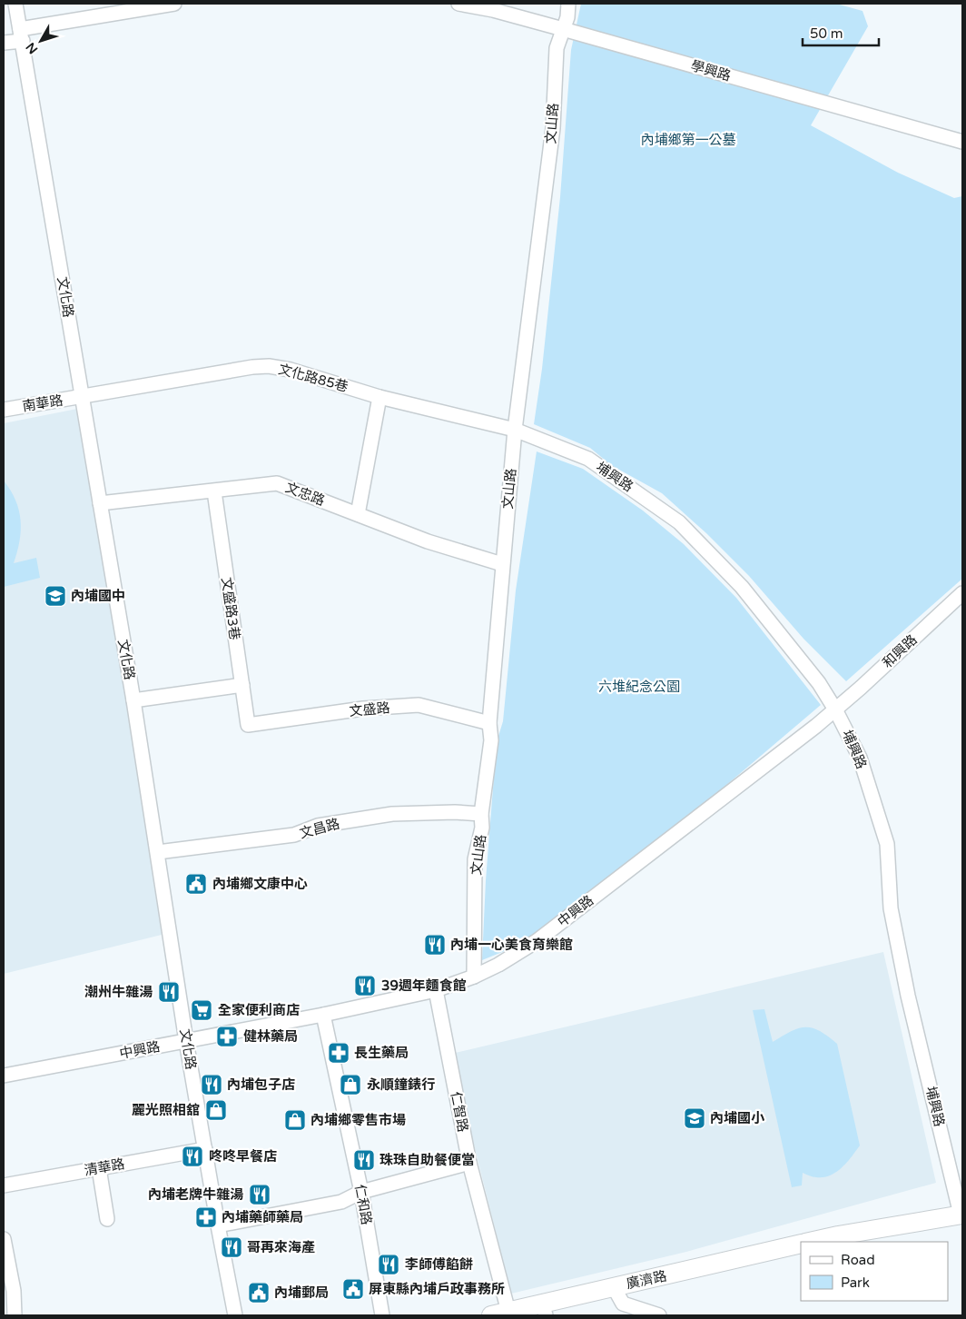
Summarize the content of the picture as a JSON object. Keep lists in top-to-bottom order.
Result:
{
  "streets": {
    "main road": ["廣濟路"],
    "street": [
      "學興路",
      "文山路",
      "文化路",
      "文化路85巷",
      "南華路",
      "埔興路",
      "文忠路",
      "文盛路3巷",
      "和興路",
      "文盛路",
      "文昌路",
      "中興路",
      "仁智路",
      "清華路",
      "仁和路"
    ]
  },
  "crossings": [
    ["學興路", "文山路"],
    ["文山路", "文化路85巷"],
    ["文山路", "埔興路"],
    ["文山路", "文忠路"],
    ["文山路", "文盛路"],
    ["文山路", "文昌路"],
    ["文山路", "中興路"],
    ["文化路", "文化路85巷"],
    ["文化路", "南華路"],
    ["文化路", "文忠路"],
    ["文化路", "文昌路"],
    ["文化路", "中興路"],
    ["文化路", "清華路"],
    ["文化路85巷", "南華路"],
    ["文化路85巷", "埔興路"],
    ["埔興路", "和興路"],
    ["埔興路", "中興路"],
    ["文忠路", "文盛路3巷"],
    ["文盛路3巷", "文盛路"],
    ["和興路", "中興路"],
    ["中興路", "仁智路"],
    ["中興路", "仁和路"],
    ["仁智路", "廣濟路"]
  ],
  "parks": ["內埔鄉第一公墓", "六堆紀念公園"],
  "places": {
    "school or university": ["內埔國中", "內埔國小"],
    "public building": ["內埔鄉文康中心", "屏東縣內埔戶政事務所", "內埔郵局"],
    "restaurant": [
      "內埔一心美食育樂館",
      "39週年麵食館",
      "潮州牛雜湯",
      "內埔包子店",
      "咚咚早餐店",
      "珠珠自助餐便當",
      "內埔老牌牛雜湯",
      "哥再來海產",
      "李師傅餡餅"
    ],
    "supermarket": ["全家便利商店"],
    "pharmacy": ["健林藥局", "長生藥局", "內埔藥師藥局"],
    "shop": ["永順鐘錶行", "麗光照相舘", "內埔鄉零售市場"]
  },
  "legend": ["Road", "Park"],
  "scale_bar": "50 m",
  "north": "bottom left"
}
